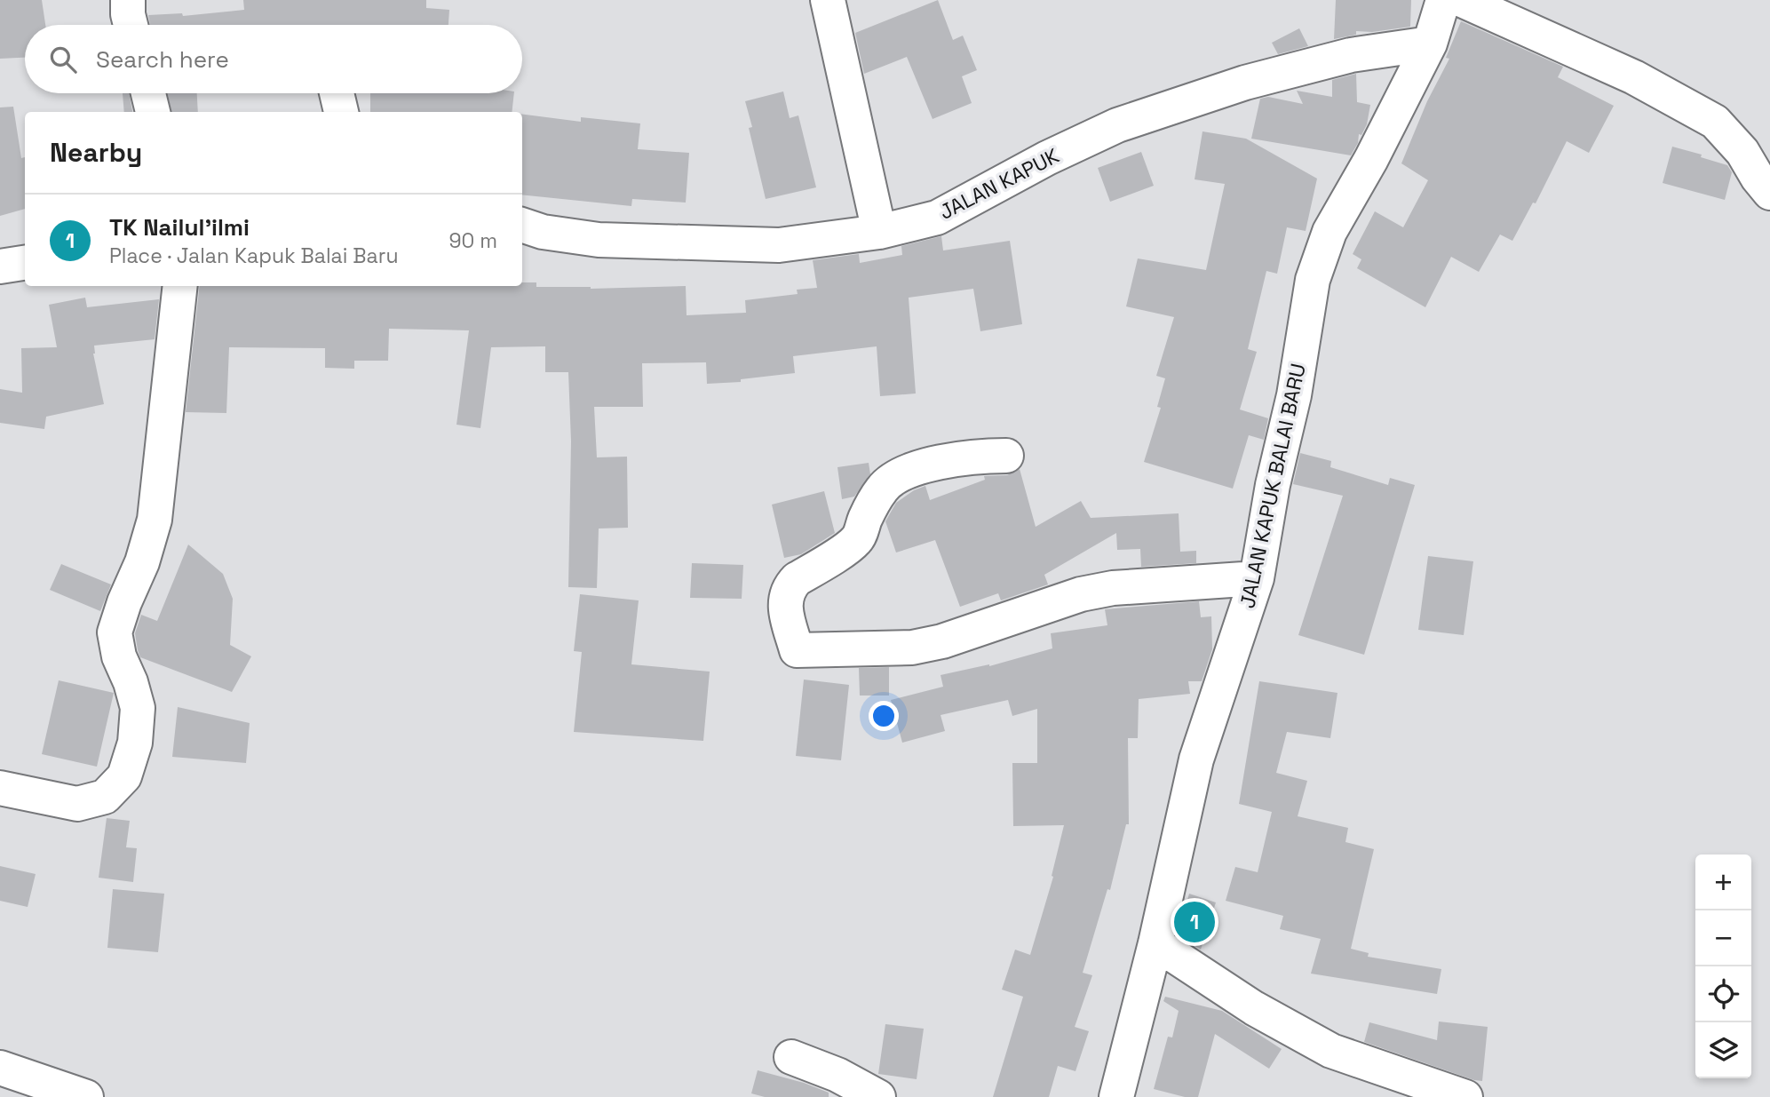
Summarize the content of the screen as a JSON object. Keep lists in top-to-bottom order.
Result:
{
  "streets": {
    "street": ["JALAN KAPUK", "JALAN KAPUK BALAI BARU"]
  },
  "crossings": [
    ["JALAN KAPUK", "JALAN KAPUK BALAI BARU"]
  ],
  "page": {
    "search": "Search here",
    "heading": "Nearby",
    "list": [
      {
        "mark": "1",
        "name": "TK Nailul'ilmi",
        "note": "Place · Jalan Kapuk Balai Baru",
        "value": "90 m"
      }
    ],
    "map_buttons": ["+", "−"],
    "pins": "1"
  }
}
